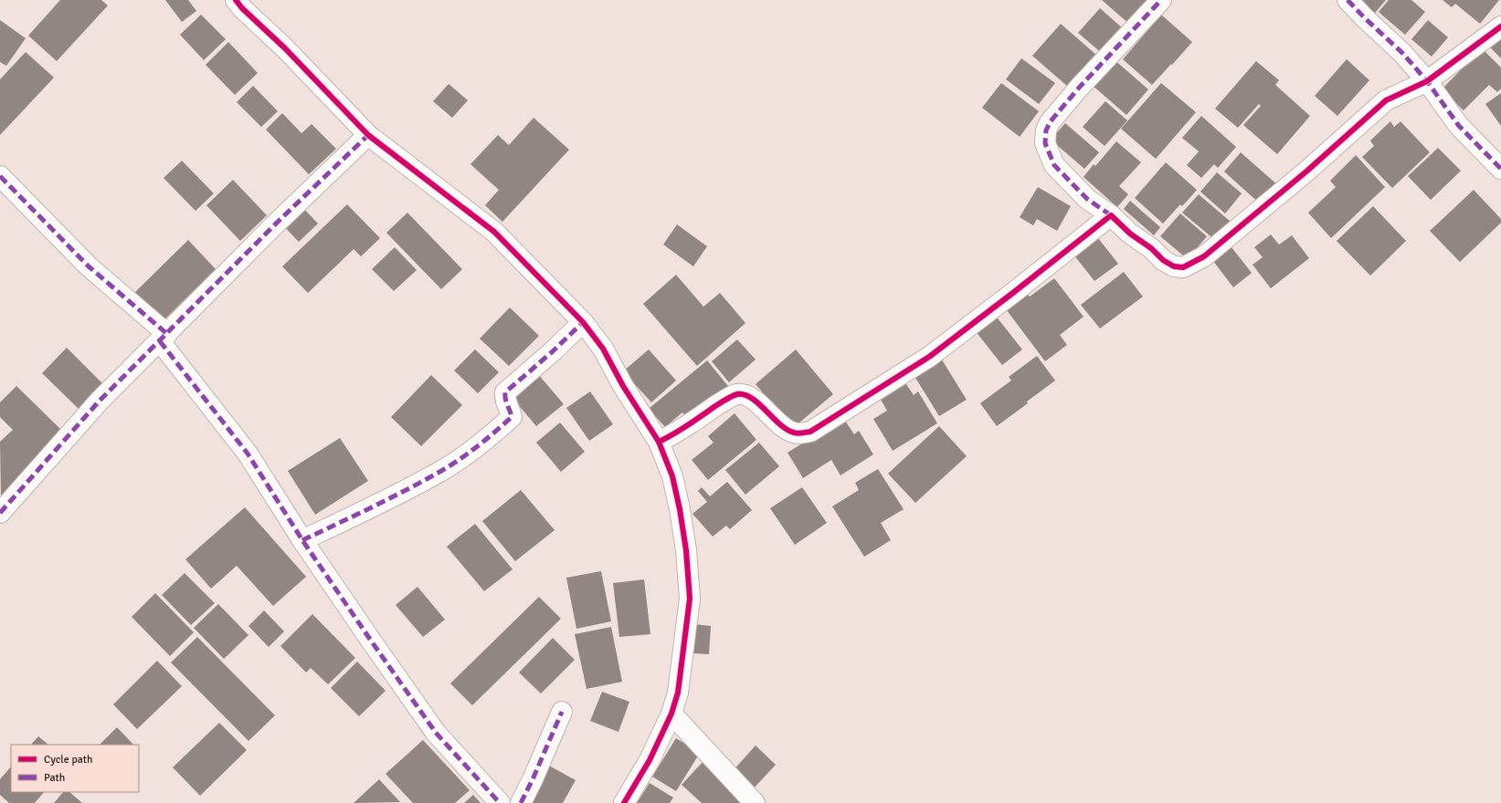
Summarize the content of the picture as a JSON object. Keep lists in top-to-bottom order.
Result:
{
  "legend": ["Cycle path", "Path"]
}
